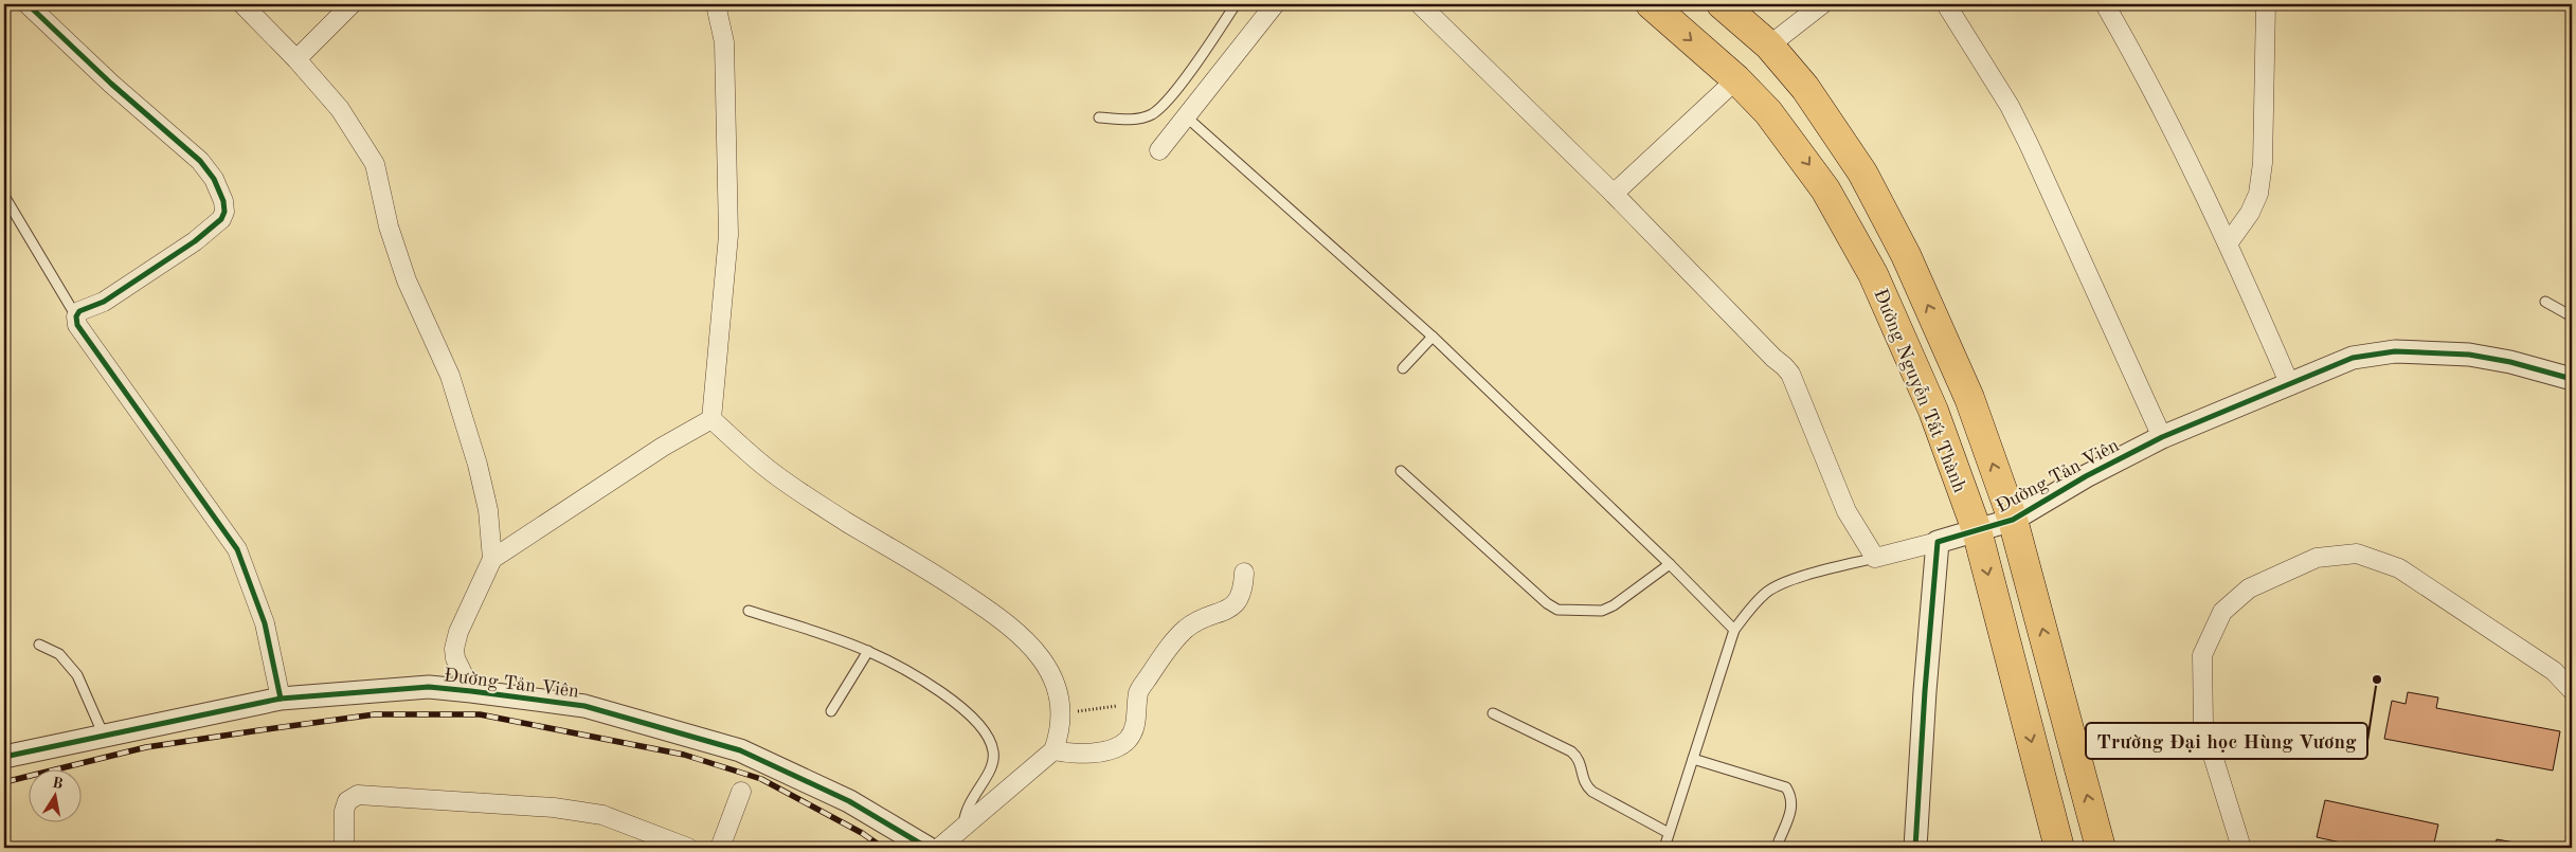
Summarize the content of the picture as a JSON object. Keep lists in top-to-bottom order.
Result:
{
  "streets": {
    "main road": ["Đường Nguyễn Tất Thành"],
    "street": ["Đường Tản Viên"]
  },
  "crossings": [
    ["Đường Nguyễn Tất Thành", "Đường Tản Viên"]
  ],
  "places": ["Trường Đại học Hùng Vương"],
  "north": "top"
}
